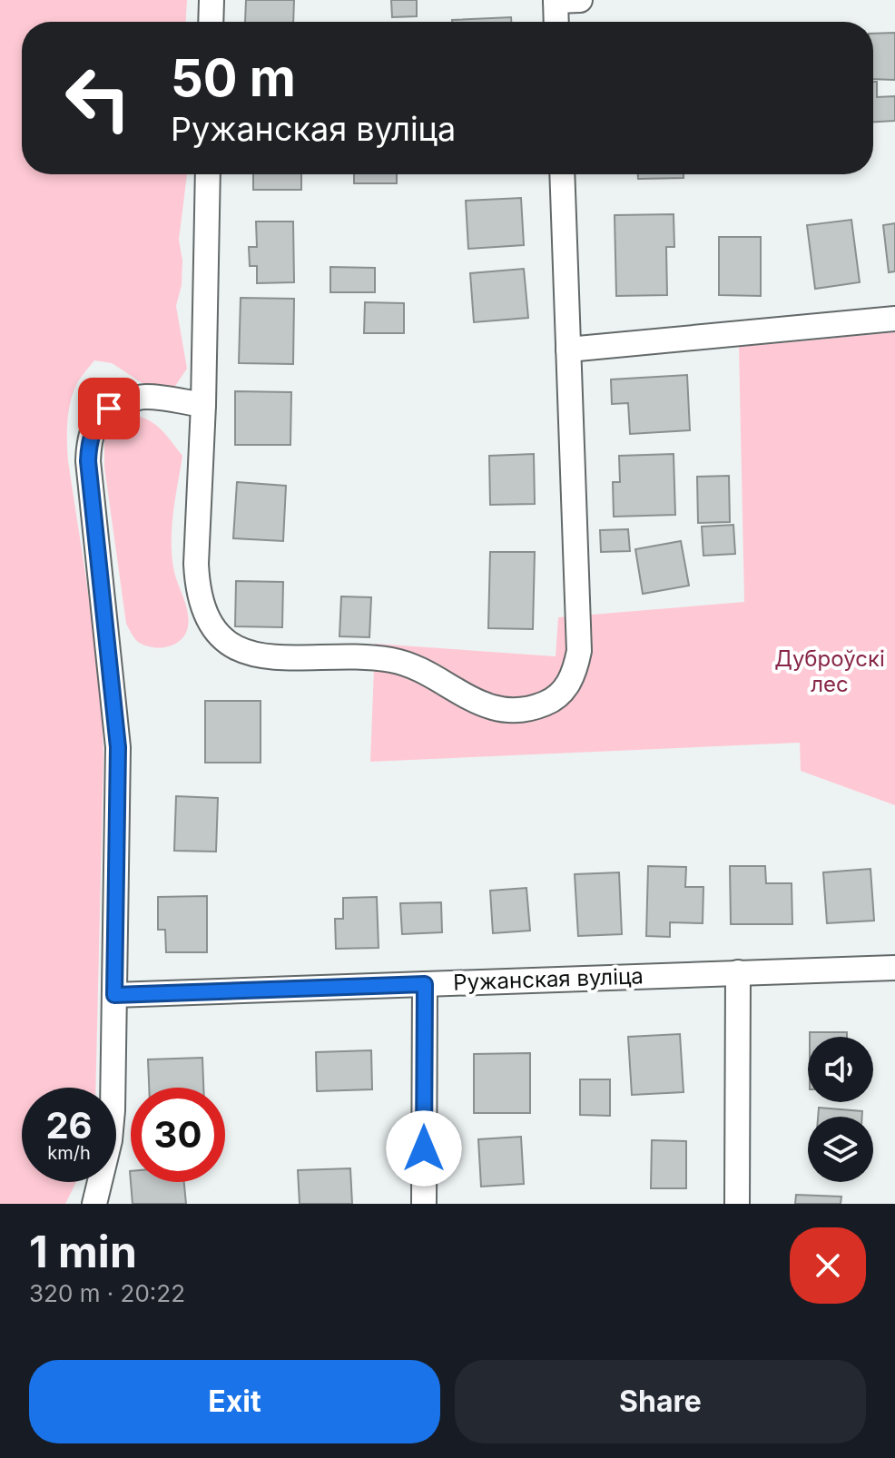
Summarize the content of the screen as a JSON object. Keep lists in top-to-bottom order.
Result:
{
  "streets": {
    "street": ["Ружанская вуліца"]
  },
  "parks": ["Дуброўскі лес"],
  "page": {
    "turn": ["50 m", "Ружанская вуліца"],
    "speed": "26 km/h",
    "limit": "30",
    "heading": ["1 min", "320 m · 20:22"],
    "buttons": ["Exit", "Share"]
  }
}
